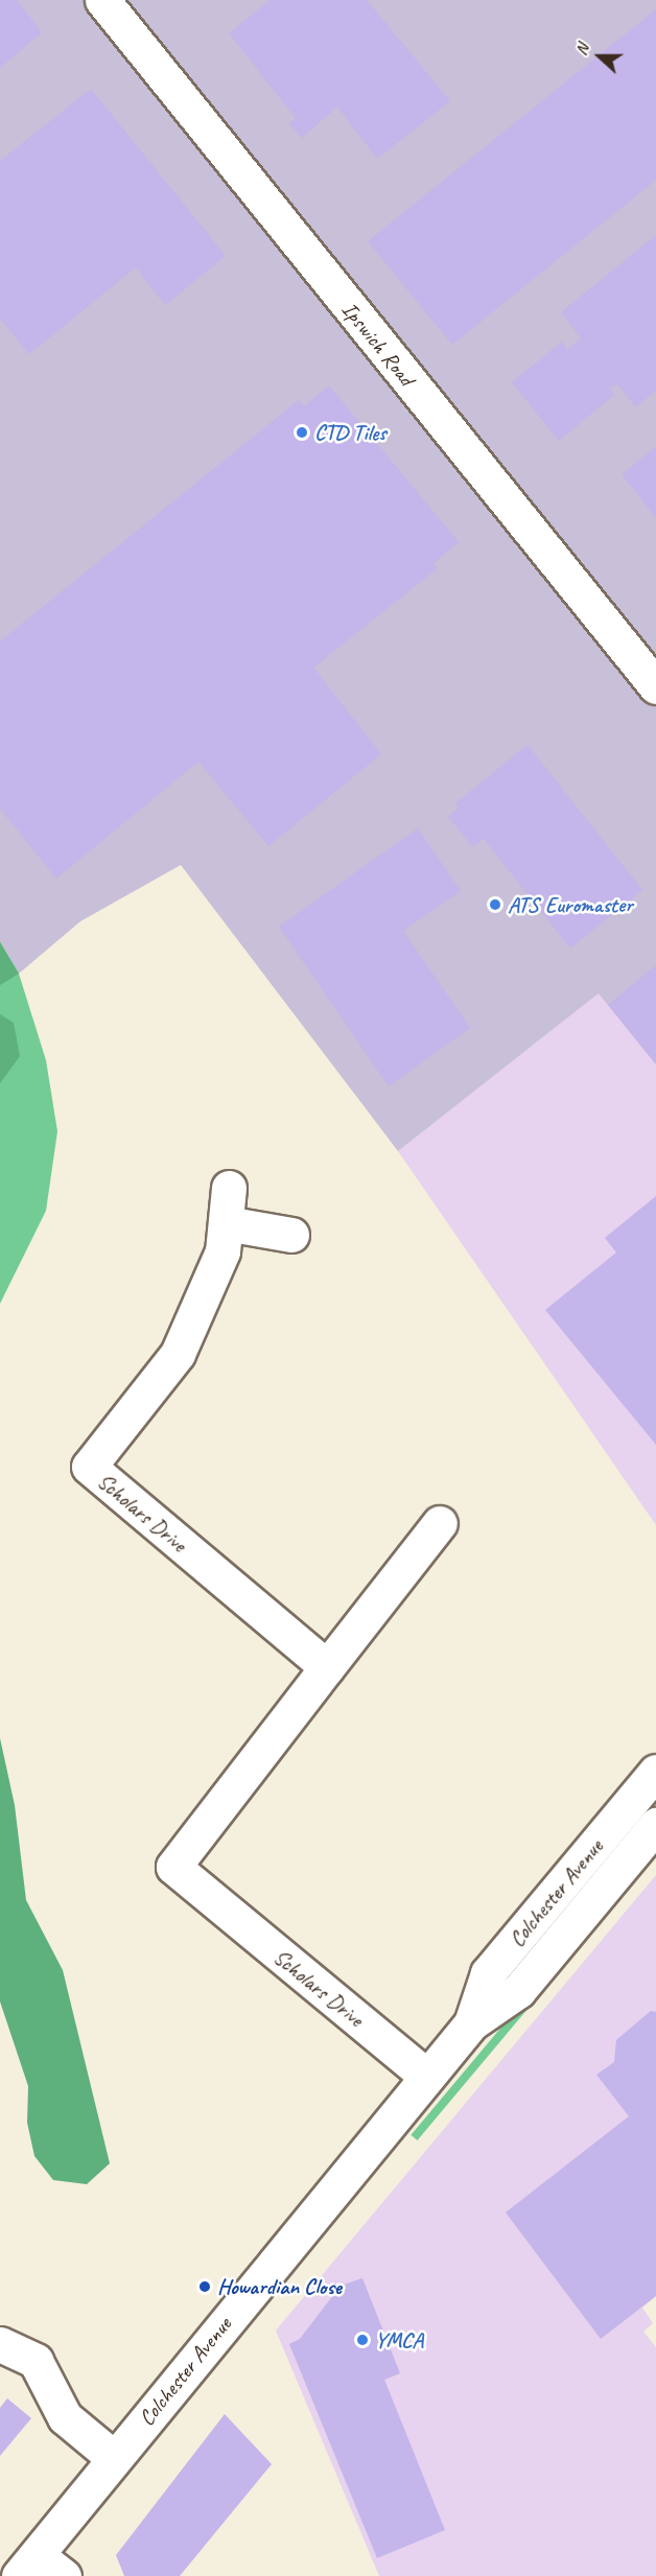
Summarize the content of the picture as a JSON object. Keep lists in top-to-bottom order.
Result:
{
  "streets": {
    "street": ["Ipswich Road", "Scholars Drive", "Colchester Avenue"]
  },
  "crossings": [
    ["Scholars Drive", "Colchester Avenue"]
  ],
  "places": [
    "CTD Tiles",
    "ATS Euromaster",
    "Howardian Close",
    "YMCA"
  ],
  "north": "left"
}
